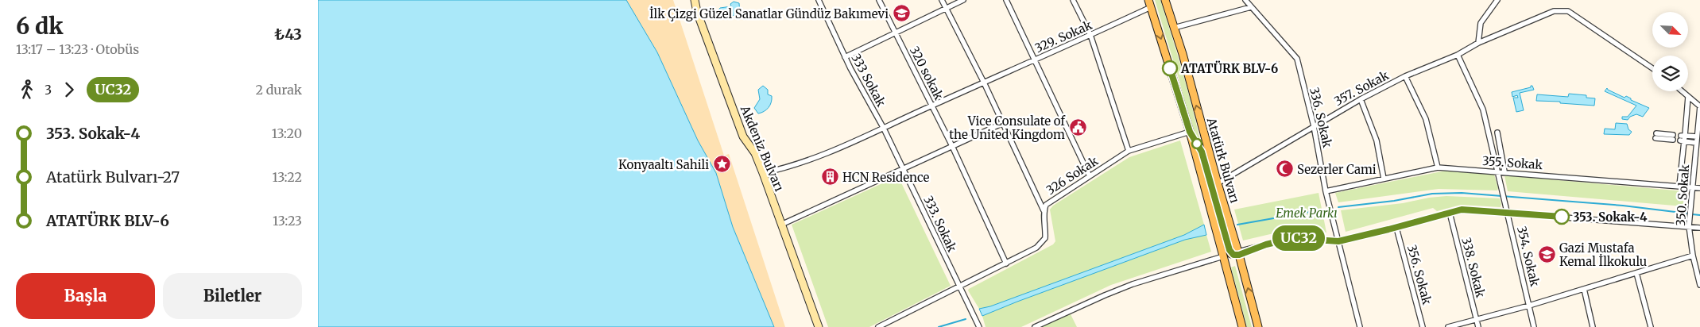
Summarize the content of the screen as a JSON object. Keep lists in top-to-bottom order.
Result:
{
  "streets": {
    "main road": ["Akdeniz Bulvarı", "Atatürk Bulvarı"],
    "street": [
      "329. Sokak",
      "320 sokak",
      "333 Sokak",
      "357. Sokak",
      "336. Sokak",
      "355. Sokak",
      "326 Sokak",
      "350. Sokak",
      "333. Sokak",
      "354. Sokak",
      "338. Sokak",
      "356. Sokak"
    ]
  },
  "crossings": [
    ["329. Sokak", "320 sokak"],
    ["329. Sokak", "333 Sokak"],
    ["329. Sokak", "Akdeniz Bulvarı"],
    ["329. Sokak", "Atatürk Bulvarı"],
    ["320 sokak", "326 Sokak"],
    ["333 Sokak", "333. Sokak"],
    ["357. Sokak", "336. Sokak"],
    ["357. Sokak", "Atatürk Bulvarı"],
    ["357. Sokak", "354. Sokak"],
    ["336. Sokak", "355. Sokak"],
    ["Atatürk Bulvarı", "326 Sokak"],
    ["355. Sokak", "350. Sokak"],
    ["355. Sokak", "354. Sokak"],
    ["326 Sokak", "333. Sokak"]
  ],
  "parks": ["Emek Parkı"],
  "places": {
    "school or university": ["İlk Çizgi Güzel Sanatlar Gündüz Bakımevi", "Gazi Mustafa Kemal İlkokulu"],
    "other": ["ATATÜRK BLV-6", "353. Sokak-4"],
    "public building": ["Vice Consulate of the United Kingdom"],
    "place": ["Konyaaltı Sahili"],
    "mosque": ["Sezerler Cami"],
    "building": ["HCN Residence"]
  },
  "lines": ["bus line UC32"],
  "north": "bottom right",
  "page": {
    "heading": ["6 dk", "13:17 – 13:23 · Otobüs", "₺43"],
    "on_map": "UC32",
    "legs": ["3", "UC32", "2 durak"],
    "list": [
      {
        "name": "353. Sokak-4",
        "value": "13:20"
      },
      {
        "name": "Atatürk Bulvarı-27",
        "value": "13:22"
      },
      {
        "name": "ATATÜRK BLV-6",
        "value": "13:23"
      }
    ],
    "buttons": ["Başla", "Biletler"]
  }
}
